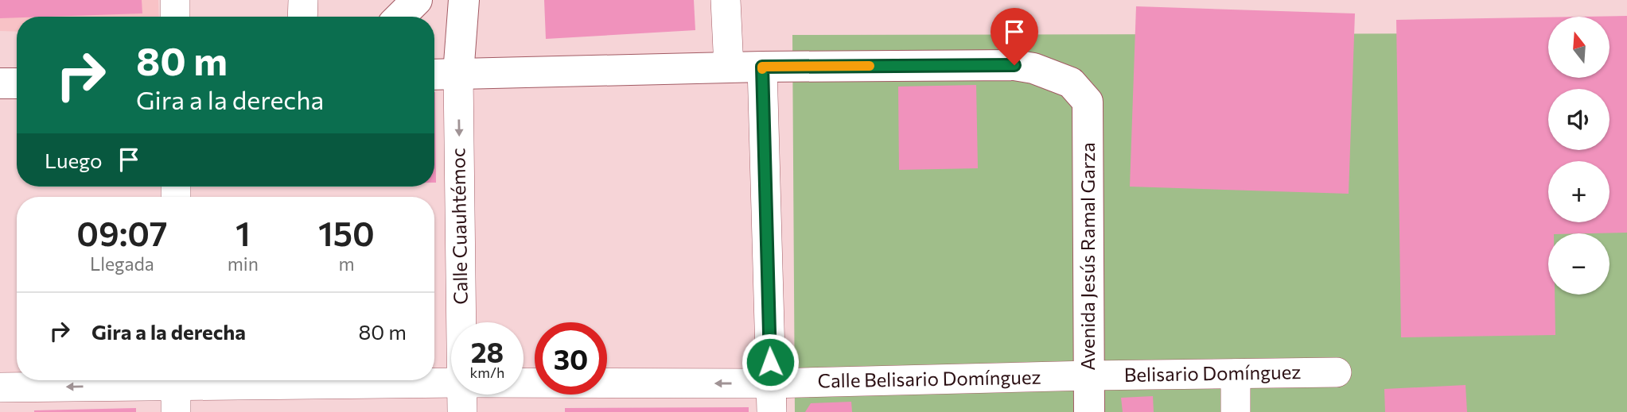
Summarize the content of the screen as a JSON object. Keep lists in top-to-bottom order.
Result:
{
  "streets": {
    "main road": ["Avenida Jesús Ramal Garza"],
    "street": ["Calle Cuauhtémoc", "Belisario Domínguez", "Calle Belisario Domínguez"]
  },
  "crossings": [
    ["Avenida Jesús Ramal Garza", "Belisario Domínguez"],
    ["Avenida Jesús Ramal Garza", "Calle Belisario Domínguez"],
    ["Belisario Domínguez", "Calle Belisario Domínguez"]
  ],
  "one_way": ["Calle Cuauhtémoc", "Calle Belisario Domínguez"],
  "north": "top",
  "page": {
    "map_buttons": ["+", "−"],
    "turn": ["80 m", "Gira a la derecha"],
    "then": "Luego",
    "eta": [
      "09:07",
      "Llegada",
      "1",
      "min",
      "150",
      "m"
    ],
    "list": [
      {
        "name": "Gira a la derecha",
        "value": "80 m"
      }
    ],
    "speed": "28 km/h",
    "limit": "30"
  }
}
